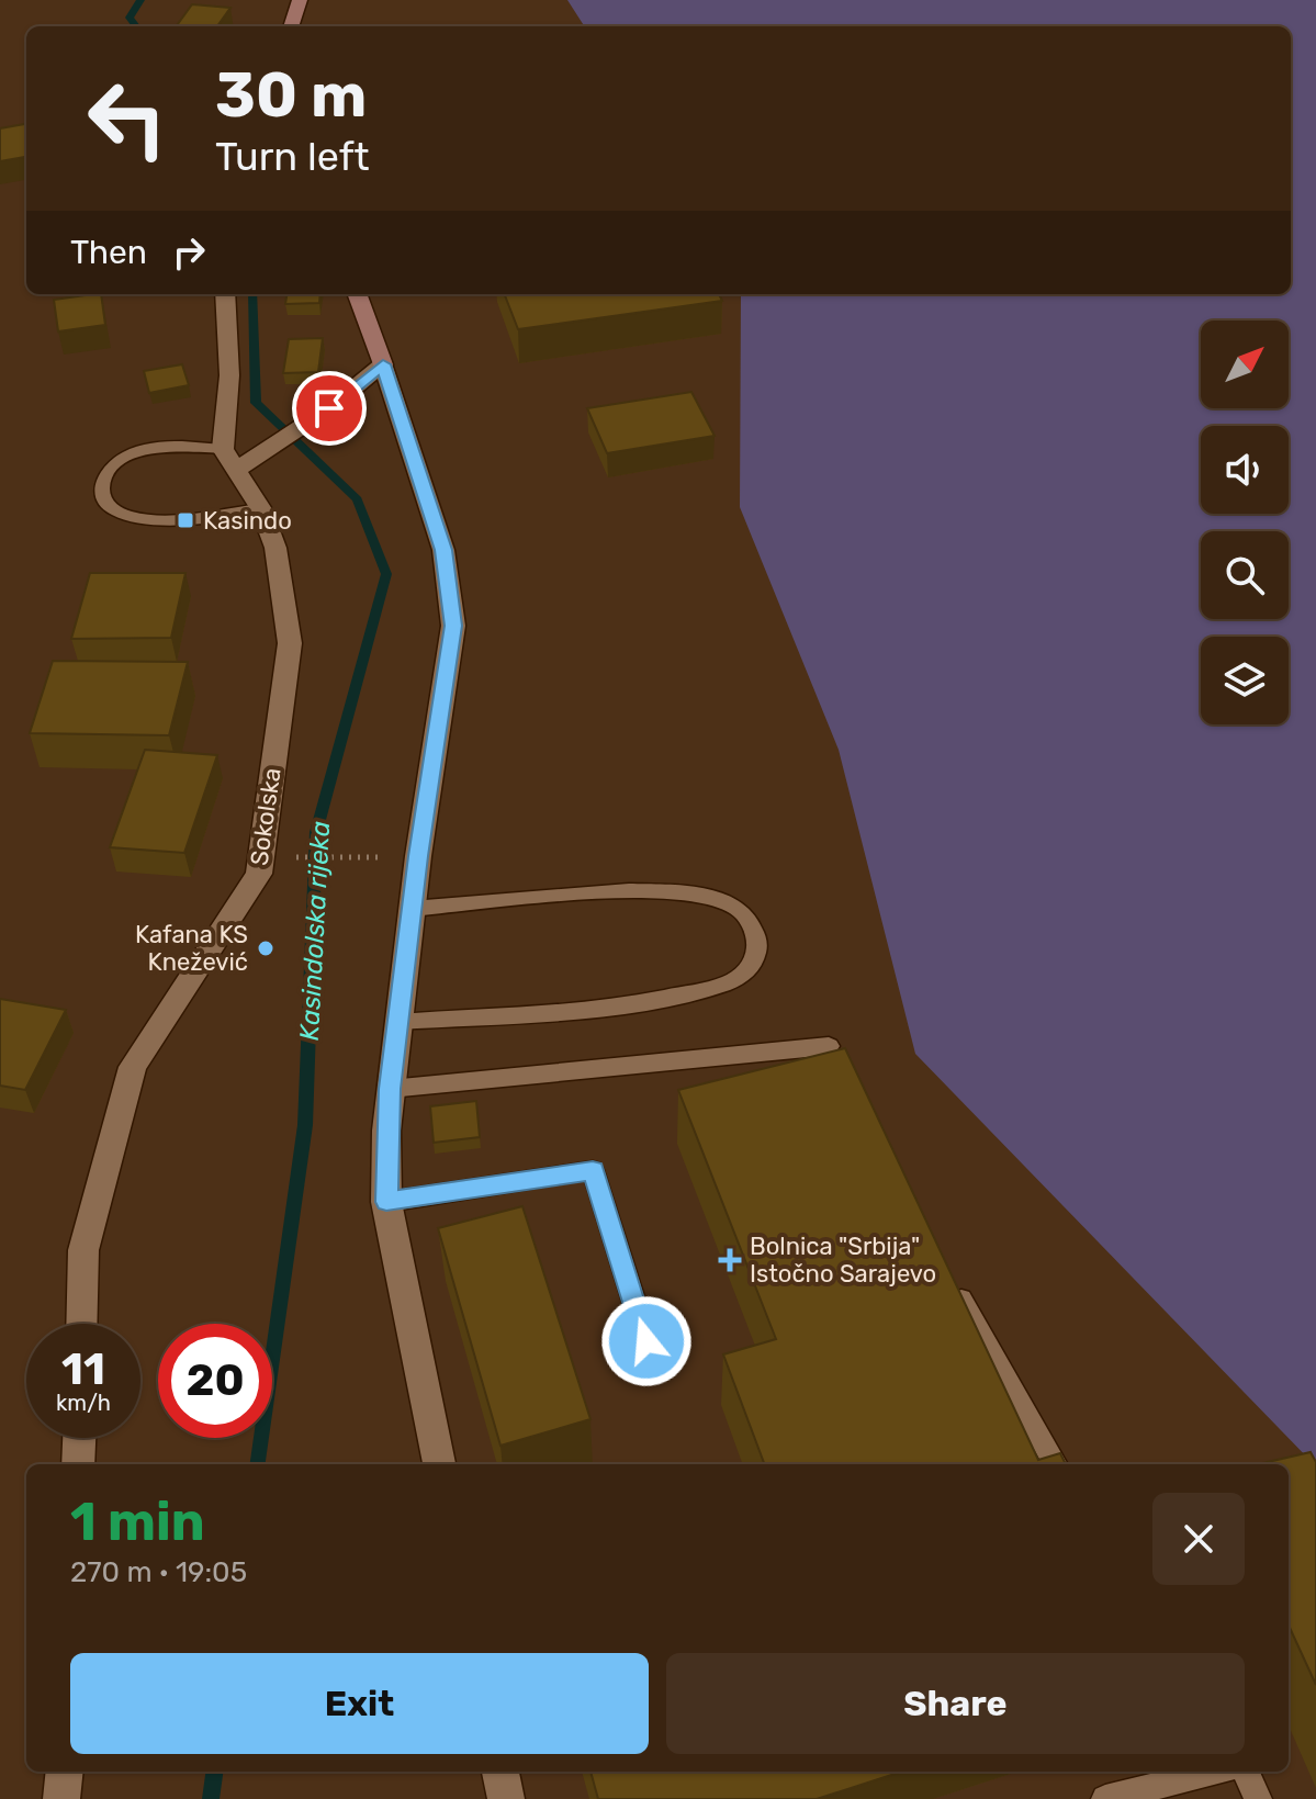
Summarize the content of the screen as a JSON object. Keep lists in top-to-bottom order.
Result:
{
  "streets": {
    "street": ["Sokolska"]
  },
  "water": ["Kasindolska rijeka"],
  "places": {
    "transit": ["Kasindo"],
    "other": ["Kafana KS Knežević"],
    "health": ["Bolnica \"Srbija\" Istočno Sarajevo"]
  },
  "north": "top right",
  "page": {
    "turn": ["30 m", "Turn left"],
    "then": "Then",
    "speed": "11 km/h",
    "limit": "20",
    "heading": ["1 min", "270 m · 19:05"],
    "buttons": ["Exit", "Share"]
  }
}
